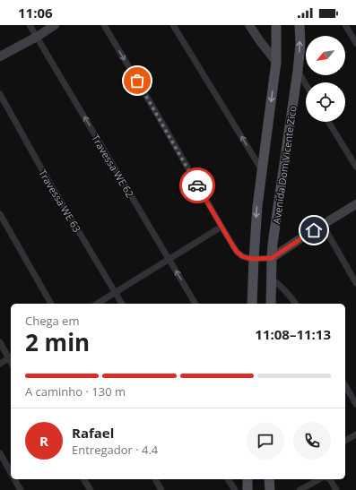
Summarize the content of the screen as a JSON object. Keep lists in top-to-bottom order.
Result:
{
  "streets": {
    "main road": ["Avenida Dom Vicente Zico"],
    "street": ["Travessa WE 62", "Travessa WE 63"]
  },
  "one_way": ["Travessa WE 62"],
  "north": "bottom left",
  "page": {
    "status": "11:06",
    "heading": ["2 min", "Chega em", "11:08–11:13"],
    "panel": ["Rafael", "Entregador · 4.4"],
    "bar": "A caminho · 130 m",
    "round": "R"
  }
}
